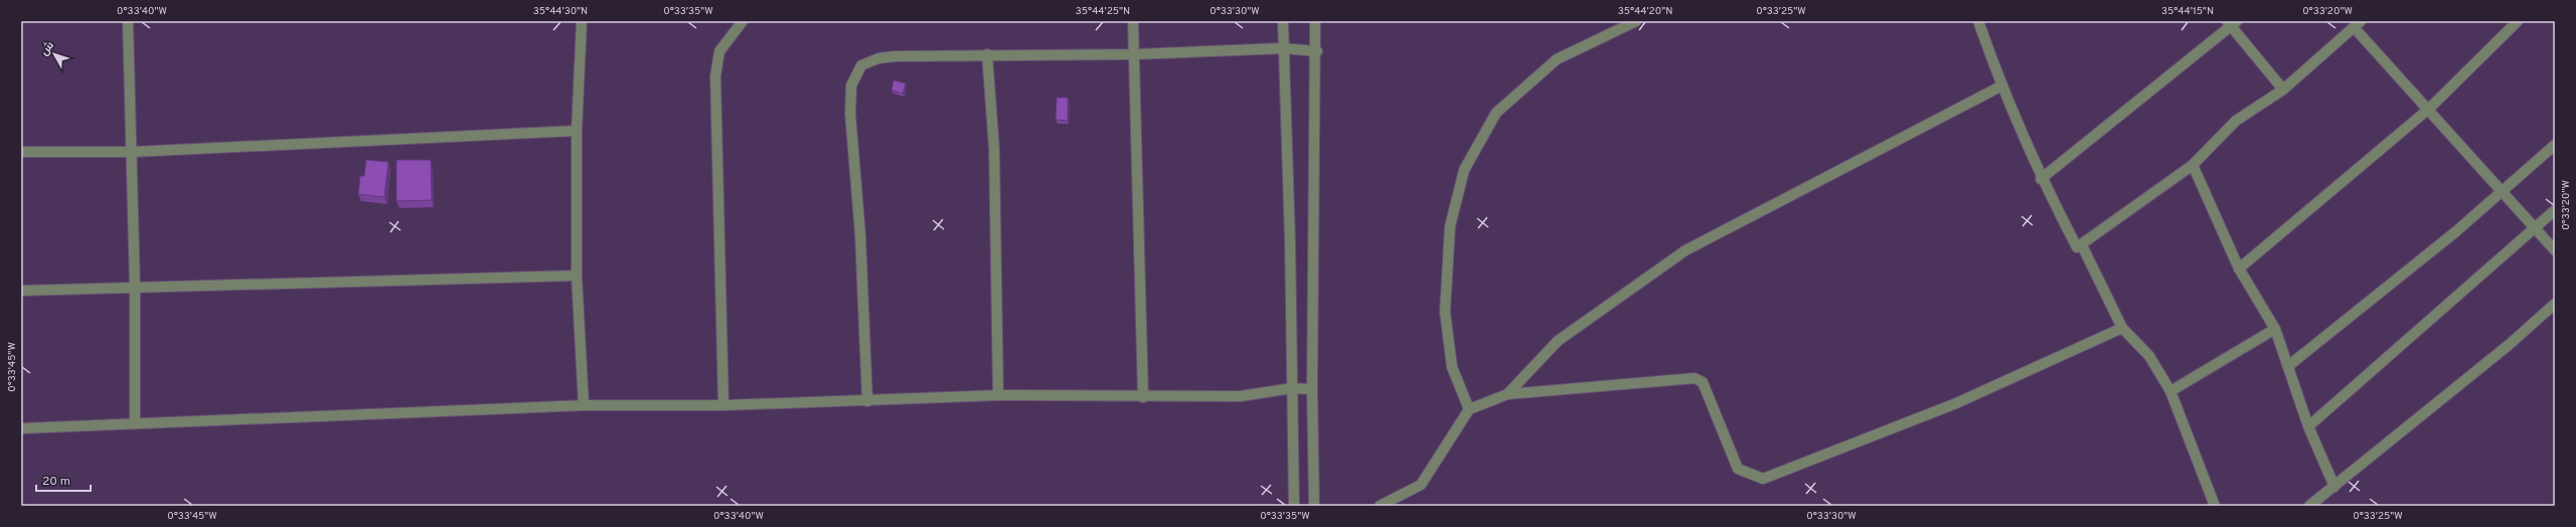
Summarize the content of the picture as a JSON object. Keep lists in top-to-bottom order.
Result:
{
  "scale_bar": "20 m",
  "north": "top left",
  "coordinates": [
    "0°33'40\"W",
    "35°44'30\"N",
    "0°33'35\"W",
    "35°44'25\"N",
    "0°33'30\"W",
    "35°44'20\"N",
    "0°33'25\"W",
    "35°44'15\"N",
    "0°33'20\"W",
    "0°33'45\"W"
  ]
}
